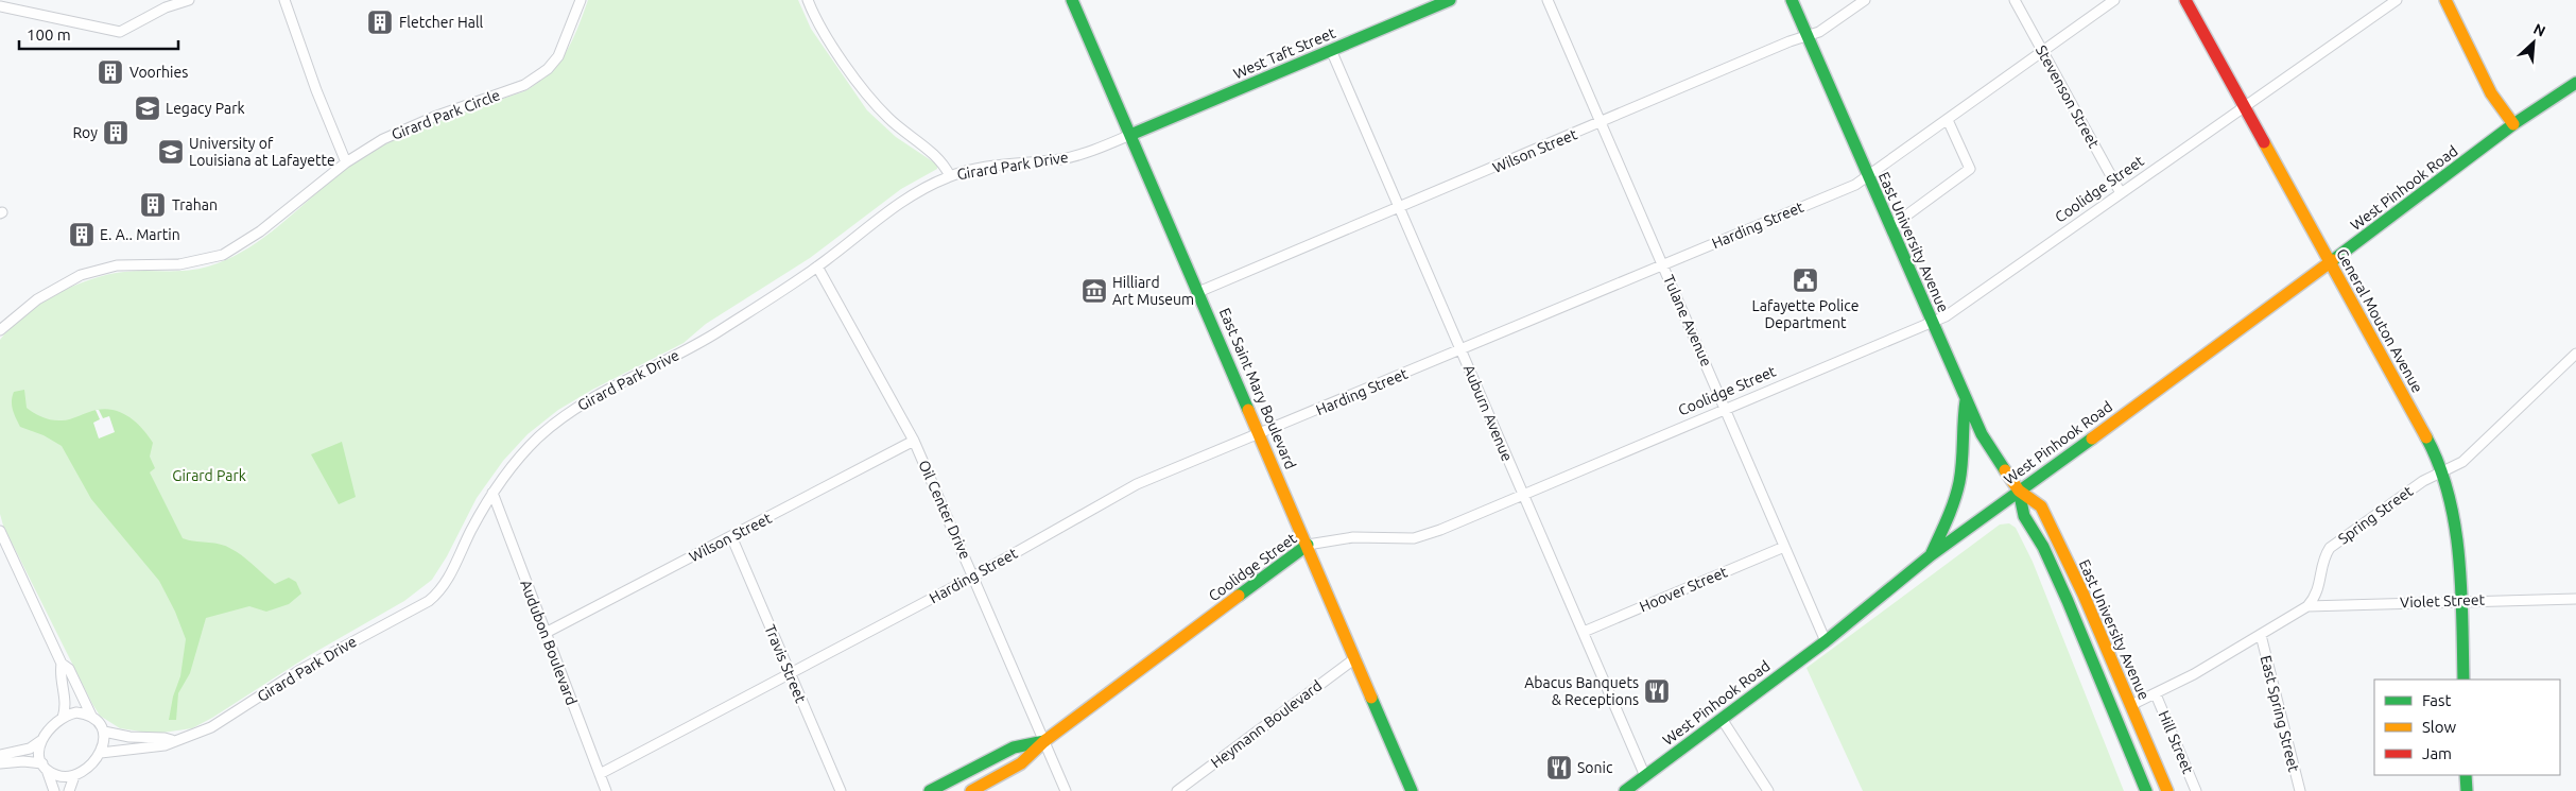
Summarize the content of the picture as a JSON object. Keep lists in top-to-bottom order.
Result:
{
  "streets": {
    "street": [
      "West Taft Street",
      "Stevenson Street",
      "Girard Park Circle",
      "Wilson Street",
      "Girard Park Drive",
      "West Pinhook Road",
      "Coolidge Street",
      "Harding Street",
      "East University Avenue",
      "Tulane Avenue",
      "General Mouton Avenue",
      "East Saint Mary Boulevard",
      "Auburn Avenue",
      "Oil Center Drive",
      "Spring Street",
      "Hoover Street",
      "Violet Street",
      "Audubon Boulevard",
      "Travis Street",
      "East Spring Street",
      "Heymann Boulevard",
      "Hill Street"
    ]
  },
  "crossings": [
    ["West Taft Street", "Girard Park Drive"],
    ["West Taft Street", "East Saint Mary Boulevard"],
    ["West Taft Street", "Auburn Avenue"],
    ["Stevenson Street", "Coolidge Street"],
    ["Stevenson Street", "Harding Street"],
    ["Wilson Street", "East University Avenue"],
    ["Wilson Street", "Tulane Avenue"],
    ["Wilson Street", "East Saint Mary Boulevard"],
    ["Wilson Street", "Auburn Avenue"],
    ["Wilson Street", "Oil Center Drive"],
    ["Wilson Street", "Audubon Boulevard"],
    ["Wilson Street", "Travis Street"],
    ["Girard Park Drive", "East Saint Mary Boulevard"],
    ["Girard Park Drive", "Oil Center Drive"],
    ["Girard Park Drive", "Audubon Boulevard"],
    ["West Pinhook Road", "East University Avenue"],
    ["West Pinhook Road", "Tulane Avenue"],
    ["West Pinhook Road", "General Mouton Avenue"],
    ["West Pinhook Road", "Auburn Avenue"],
    ["Coolidge Street", "East University Avenue"],
    ["Coolidge Street", "Tulane Avenue"],
    ["Coolidge Street", "General Mouton Avenue"],
    ["Coolidge Street", "East Saint Mary Boulevard"],
    ["Coolidge Street", "Auburn Avenue"],
    ["Coolidge Street", "Oil Center Drive"],
    ["Harding Street", "East University Avenue"],
    ["Harding Street", "Tulane Avenue"],
    ["Harding Street", "East Saint Mary Boulevard"],
    ["Harding Street", "Auburn Avenue"],
    ["Harding Street", "Oil Center Drive"],
    ["Harding Street", "Audubon Boulevard"],
    ["Harding Street", "Travis Street"],
    ["East University Avenue", "Spring Street"],
    ["Tulane Avenue", "Hoover Street"],
    ["General Mouton Avenue", "Spring Street"],
    ["General Mouton Avenue", "Violet Street"],
    ["East Saint Mary Boulevard", "Heymann Boulevard"],
    ["Auburn Avenue", "Hoover Street"],
    ["Spring Street", "Violet Street"],
    ["Spring Street", "East Spring Street"],
    ["Spring Street", "Hill Street"]
  ],
  "parks": ["Girard Park"],
  "places": {
    "building": [
      "Fletcher Hall",
      "Voorhies",
      "Roy",
      "Trahan",
      "E. A.. Martin"
    ],
    "school or university": ["Legacy Park", "University of Louisiana at Lafayette"],
    "public building": ["Lafayette Police Department"],
    "museum": ["Hilliard Art Museum"],
    "restaurant": ["Abacus Banquets & Receptions", "Sonic"]
  },
  "legend": ["Fast", "Slow", "Jam"],
  "scale_bar": "100 m",
  "north": "top right"
}
